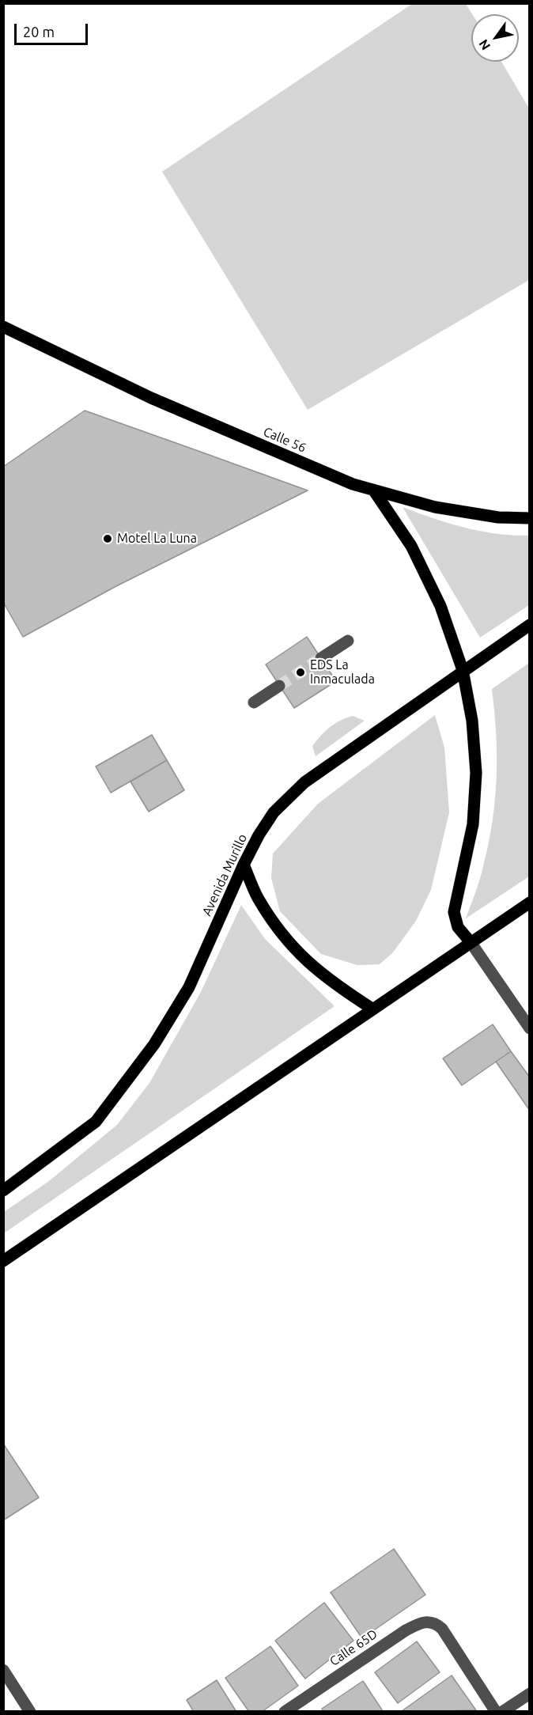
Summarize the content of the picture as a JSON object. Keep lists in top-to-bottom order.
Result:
{
  "streets": {
    "main road": ["Calle 56", "Avenida Murillo"],
    "street": ["Calle 65D"]
  },
  "places": ["Motel La Luna", "EDS La Inmaculada"],
  "scale_bar": "20 m",
  "north": "bottom left"
}
